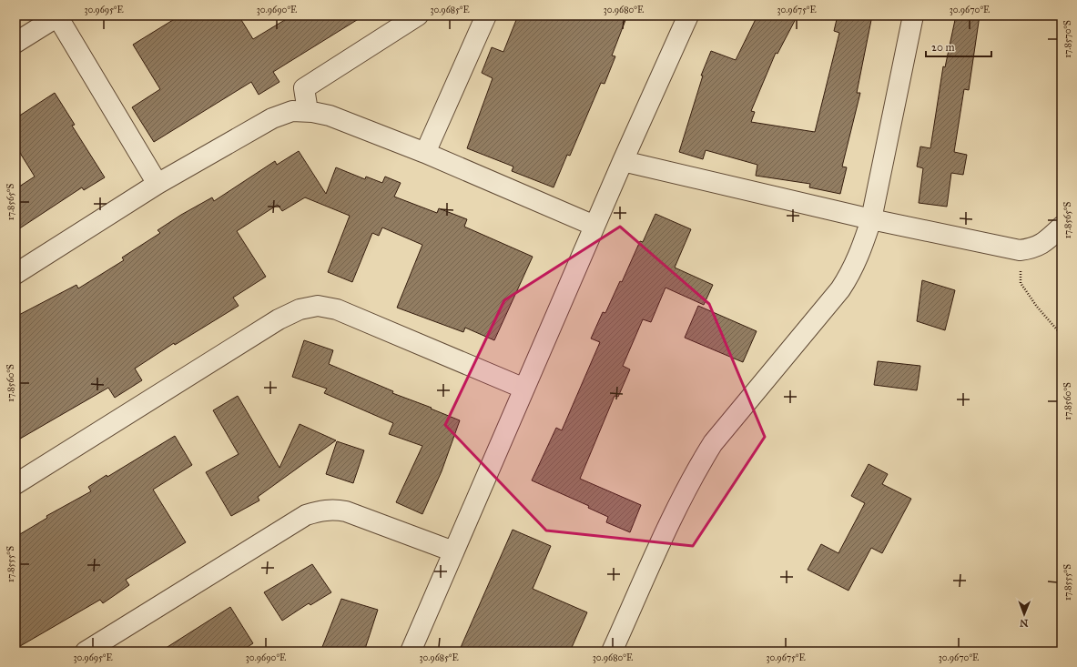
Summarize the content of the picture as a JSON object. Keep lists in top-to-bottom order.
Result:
{
  "scale_bar": "20 m",
  "north": "bottom",
  "coordinates": [
    "30.9695°E",
    "30.9690°E",
    "30.9685°E",
    "30.9680°E",
    "30.9675°E",
    "30.9670°E",
    "17.8570°S",
    "17.8565°S",
    "17.8560°S",
    "17.8555°S"
  ]
}
